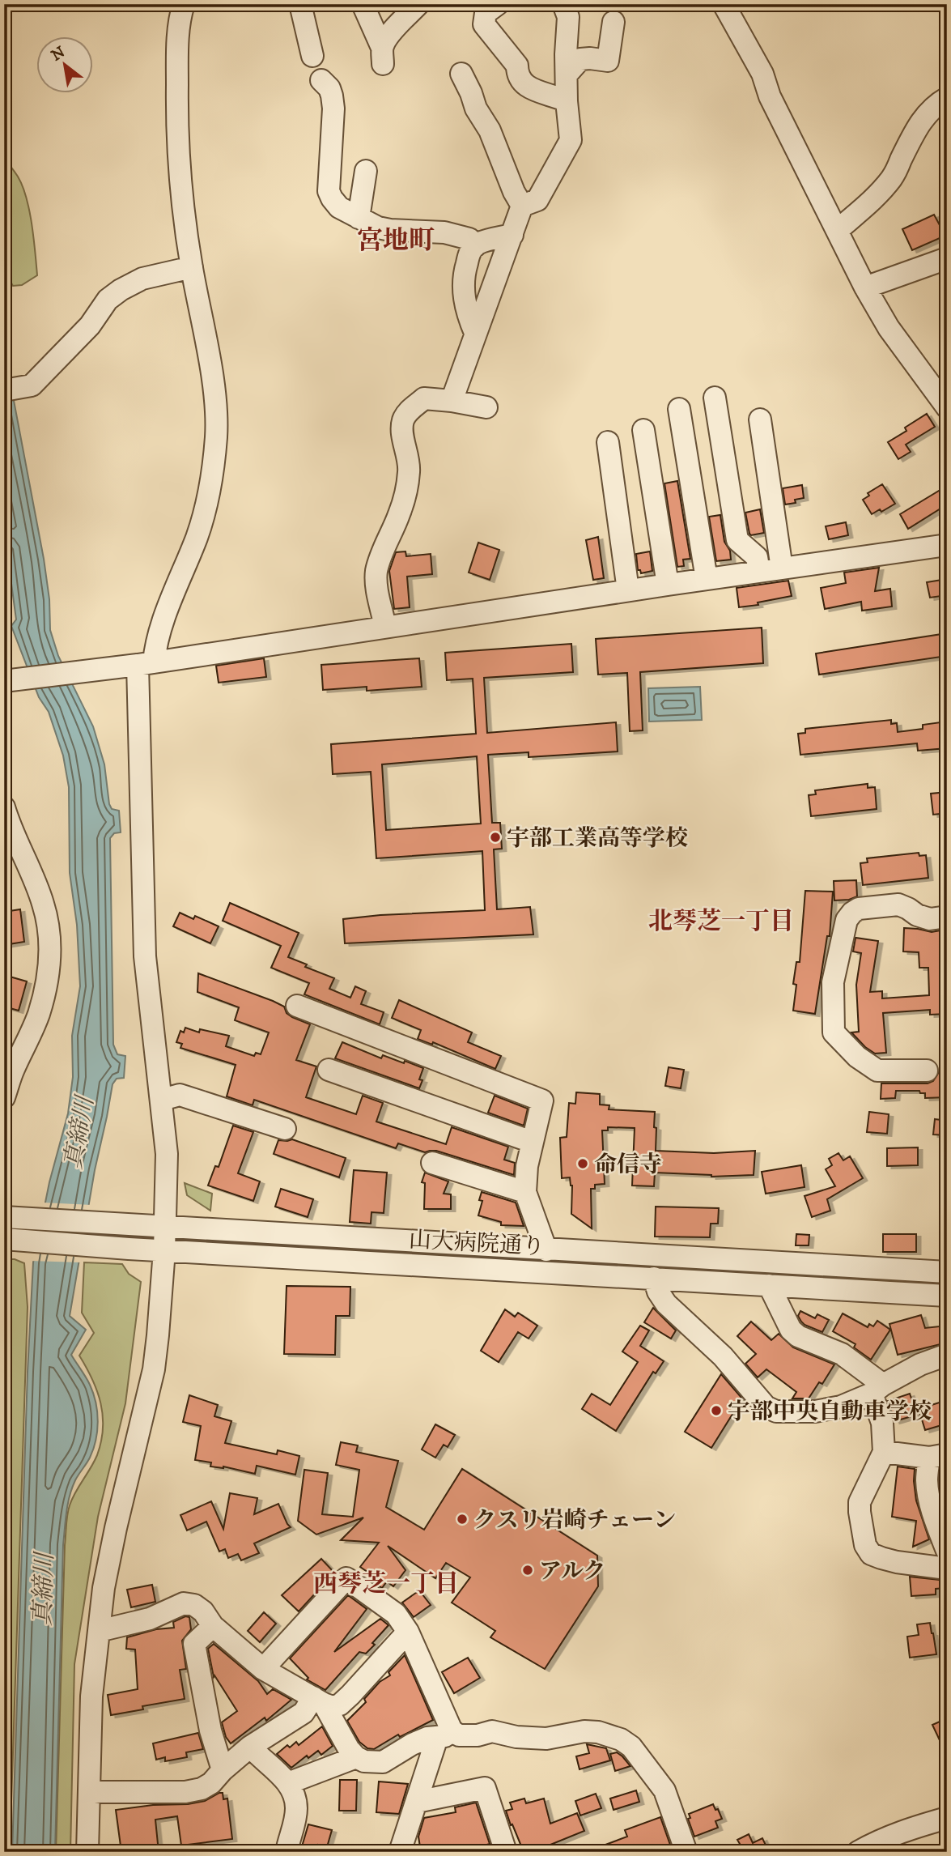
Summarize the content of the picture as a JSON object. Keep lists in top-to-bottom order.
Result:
{
  "streets": {
    "street": ["山大病院通り"]
  },
  "districts": ["宮地町", "北琴芝一丁目", "西琴芝一丁目"],
  "water": ["真締川"],
  "places": [
    "宇部工業高等学校",
    "命信寺",
    "宇部中央自動車学校",
    "クスリ岩崎チェーン",
    "アルク"
  ],
  "north": "top left"
}
